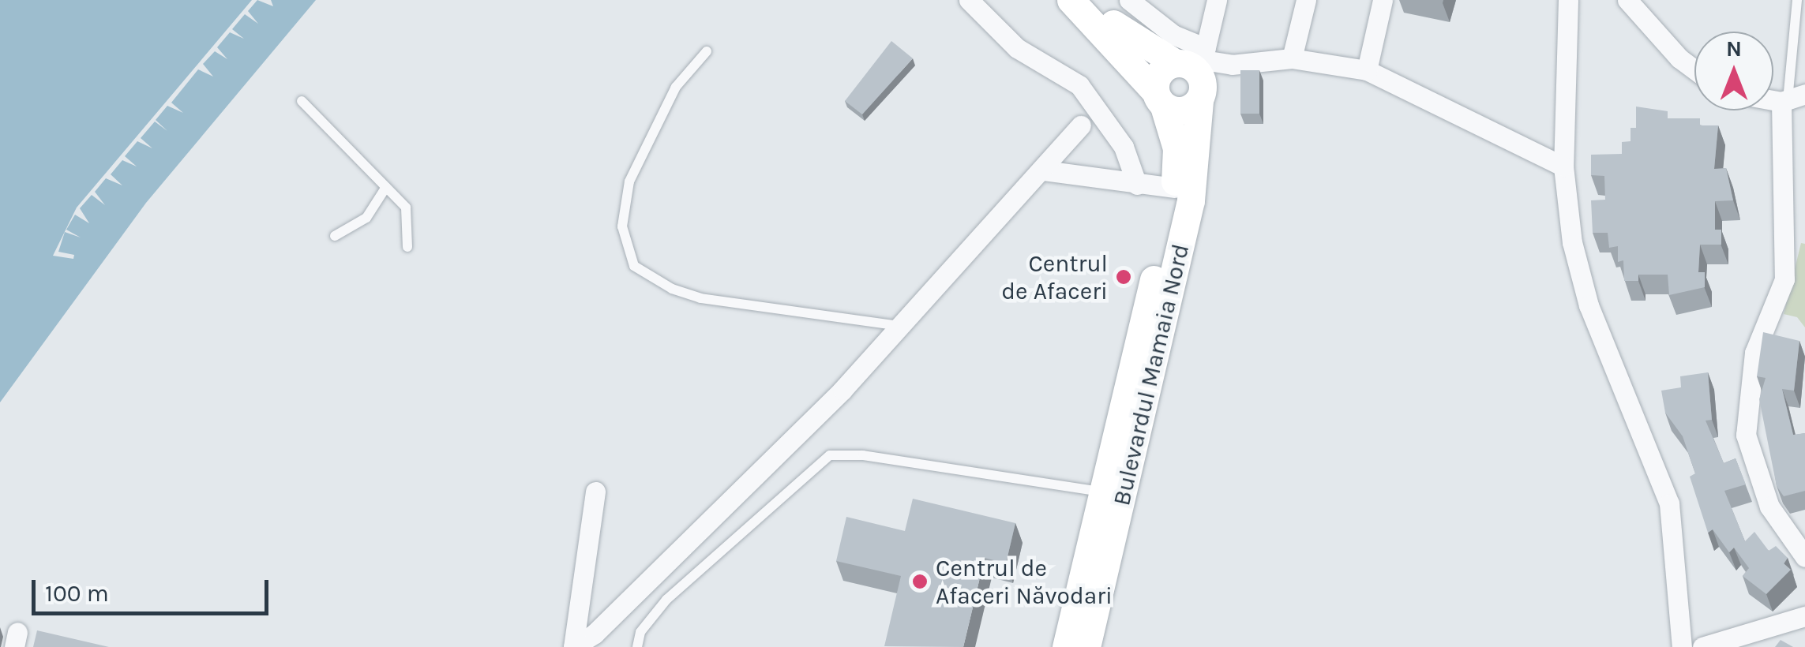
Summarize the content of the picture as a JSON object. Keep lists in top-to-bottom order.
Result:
{
  "streets": {
    "main road": ["Bulevardul Mamaia Nord"]
  },
  "places": ["Centrul de Afaceri", "Centrul de Afaceri Năvodari"],
  "scale_bar": "100 m",
  "north": "top"
}
